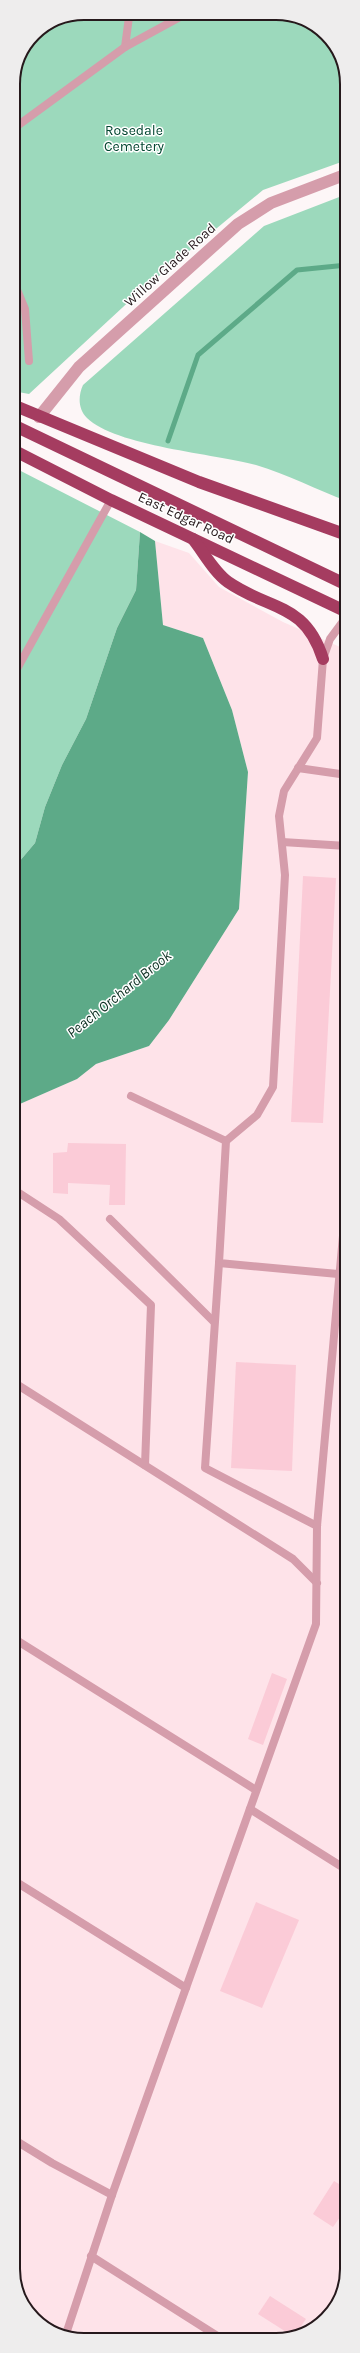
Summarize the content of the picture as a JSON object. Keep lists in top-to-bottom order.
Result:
{
  "streets": {
    "highway": ["East Edgar Road"],
    "street": ["Willow Glade Road"]
  },
  "water": ["Peach Orchard Brook"],
  "parks": ["Rosedale Cemetery"]
}
